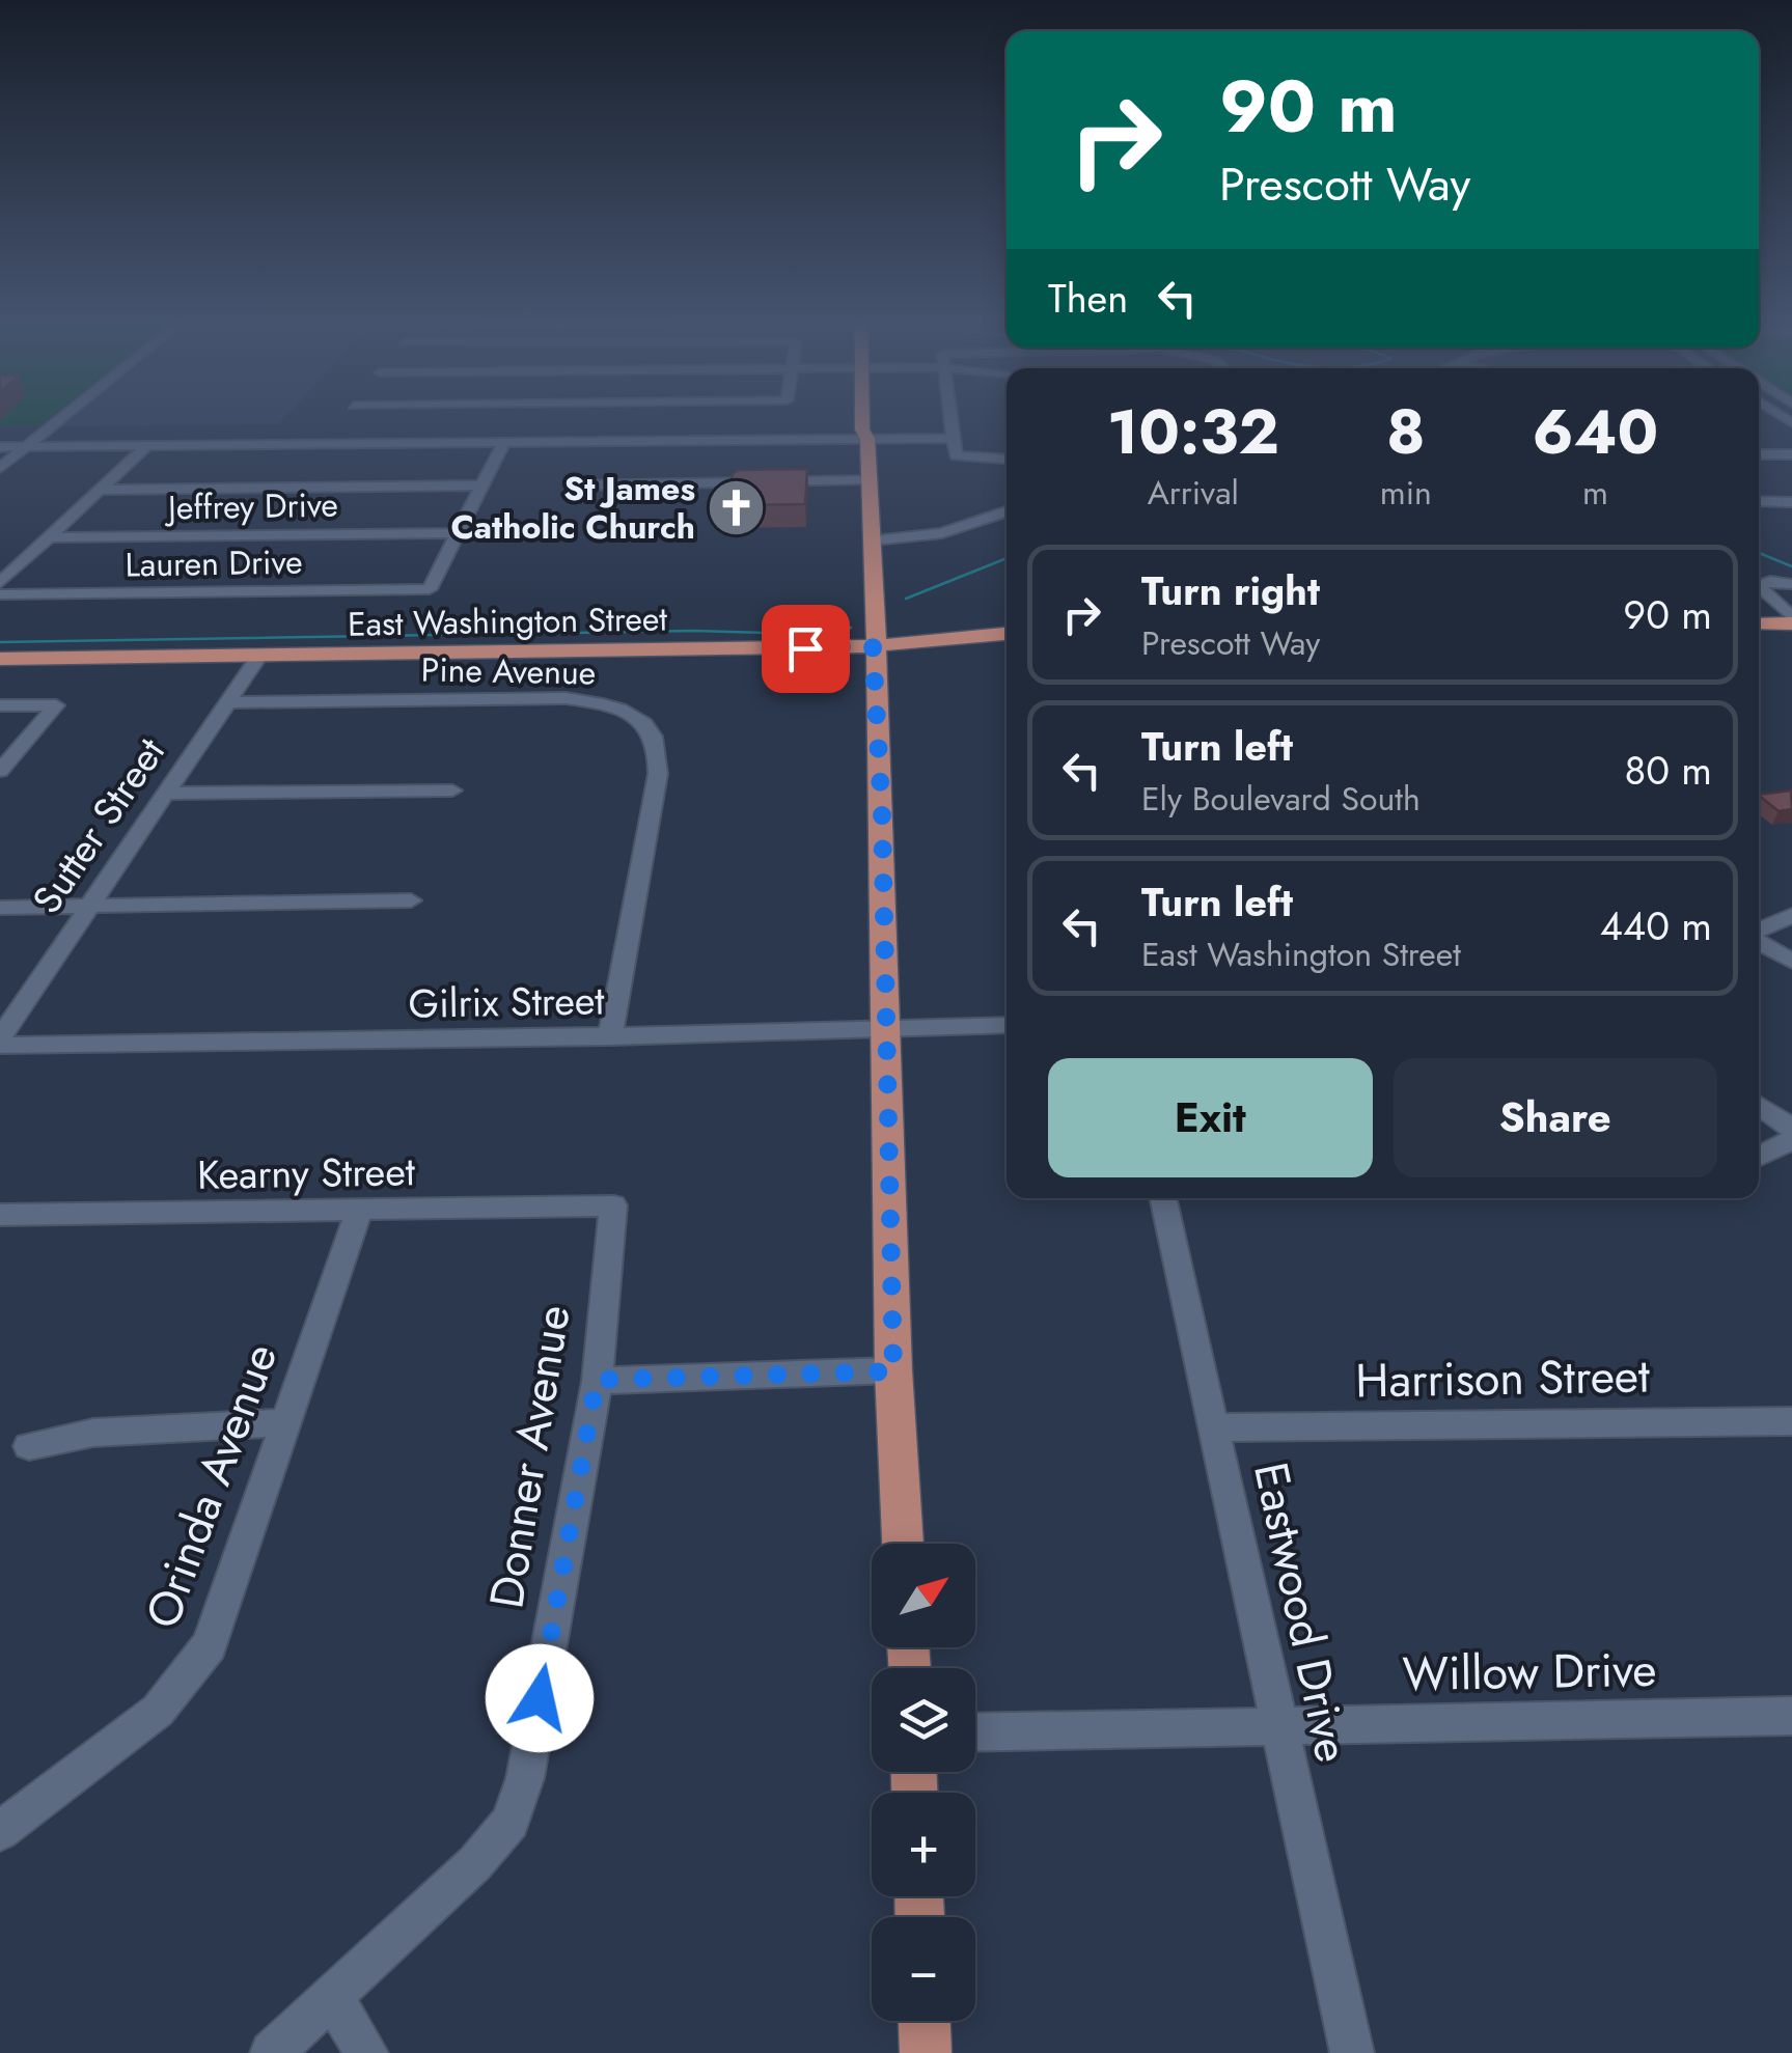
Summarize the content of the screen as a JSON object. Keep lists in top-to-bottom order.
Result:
{
  "streets": {
    "main road": ["East Washington Street"],
    "street": [
      "Jeffrey Drive",
      "Lauren Drive",
      "Pine Avenue",
      "Sutter Street",
      "Gilrix Street",
      "Kearny Street",
      "Harrison Street",
      "Donner Avenue",
      "Orinda Avenue",
      "Eastwood Drive",
      "Willow Drive"
    ]
  },
  "crossings": [
    ["Jeffrey Drive", "Lauren Drive"],
    ["East Washington Street", "Sutter Street"],
    ["Pine Avenue", "Sutter Street"],
    ["Pine Avenue", "Gilrix Street"],
    ["Sutter Street", "Gilrix Street"],
    ["Kearny Street", "Donner Avenue"],
    ["Kearny Street", "Orinda Avenue"],
    ["Harrison Street", "Eastwood Drive"],
    ["Eastwood Drive", "Willow Drive"]
  ],
  "places": {
    "church": ["St James Catholic Church"]
  },
  "north": "top right",
  "page": {
    "turn": ["90 m", "Prescott Way"],
    "then": "Then",
    "eta": [
      "10:32",
      "Arrival",
      "8",
      "min",
      "640",
      "m"
    ],
    "list": [
      {
        "name": "Turn right",
        "note": "Prescott Way",
        "value": "90 m"
      },
      {
        "name": "Turn left",
        "note": "Ely Boulevard South",
        "value": "80 m"
      },
      {
        "name": "Turn left",
        "note": "East Washington Street",
        "value": "440 m"
      }
    ],
    "buttons": ["Exit", "Share"],
    "map_buttons": ["+", "−"]
  }
}
